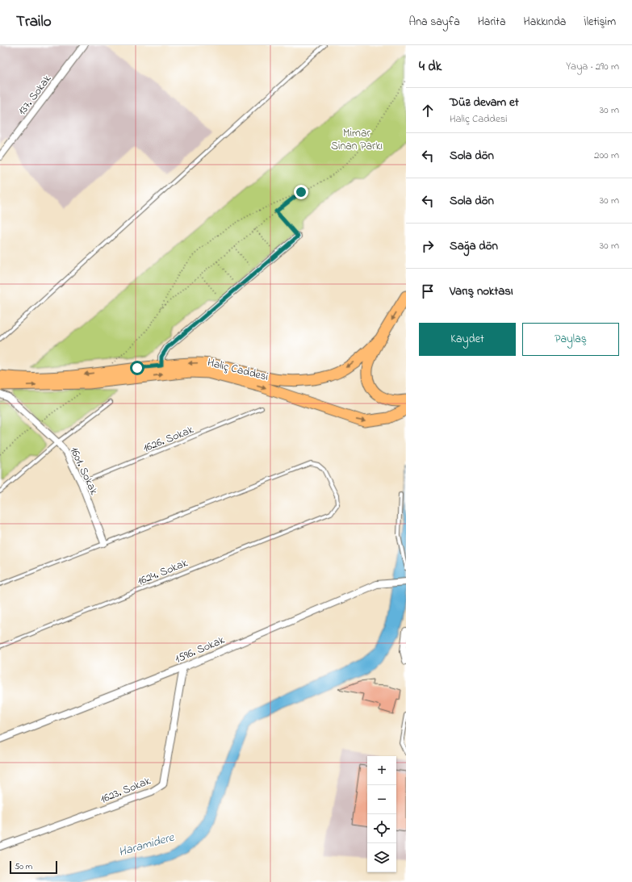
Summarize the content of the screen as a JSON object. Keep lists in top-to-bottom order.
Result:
{
  "streets": {
    "main road": ["Haliç Caddesi"],
    "street": [
      "137. Sokak",
      "1601. Sokak",
      "1596. Sokak",
      "1623. Sokak"
    ],
    "lane": ["1626. Sokak", "1624. Sokak"]
  },
  "crossings": [
    ["1626. Sokak", "1601. Sokak"],
    ["1601. Sokak", "1624. Sokak"],
    ["1596. Sokak", "1623. Sokak"]
  ],
  "water": ["Haramidere"],
  "parks": ["Mimar Sinan Parkı"],
  "scale_bar": "50 m",
  "page": {
    "header": "Trailo",
    "nav": [
      "Ana sayfa",
      "Harita",
      "Hakkında",
      "İletişim"
    ],
    "heading": ["4 dk", "Yaya · 290 m"],
    "list": [
      ["Düz devam et", "Haliç Caddesi", "30 m"],
      ["Sola dön", "200 m"],
      ["Sola dön", "30 m"],
      ["Sağa dön", "30 m"],
      "Varış noktası"
    ],
    "buttons": ["Kaydet", "Paylaş"],
    "map_buttons": ["+", "−"],
    "scale": "50 m"
  }
}
